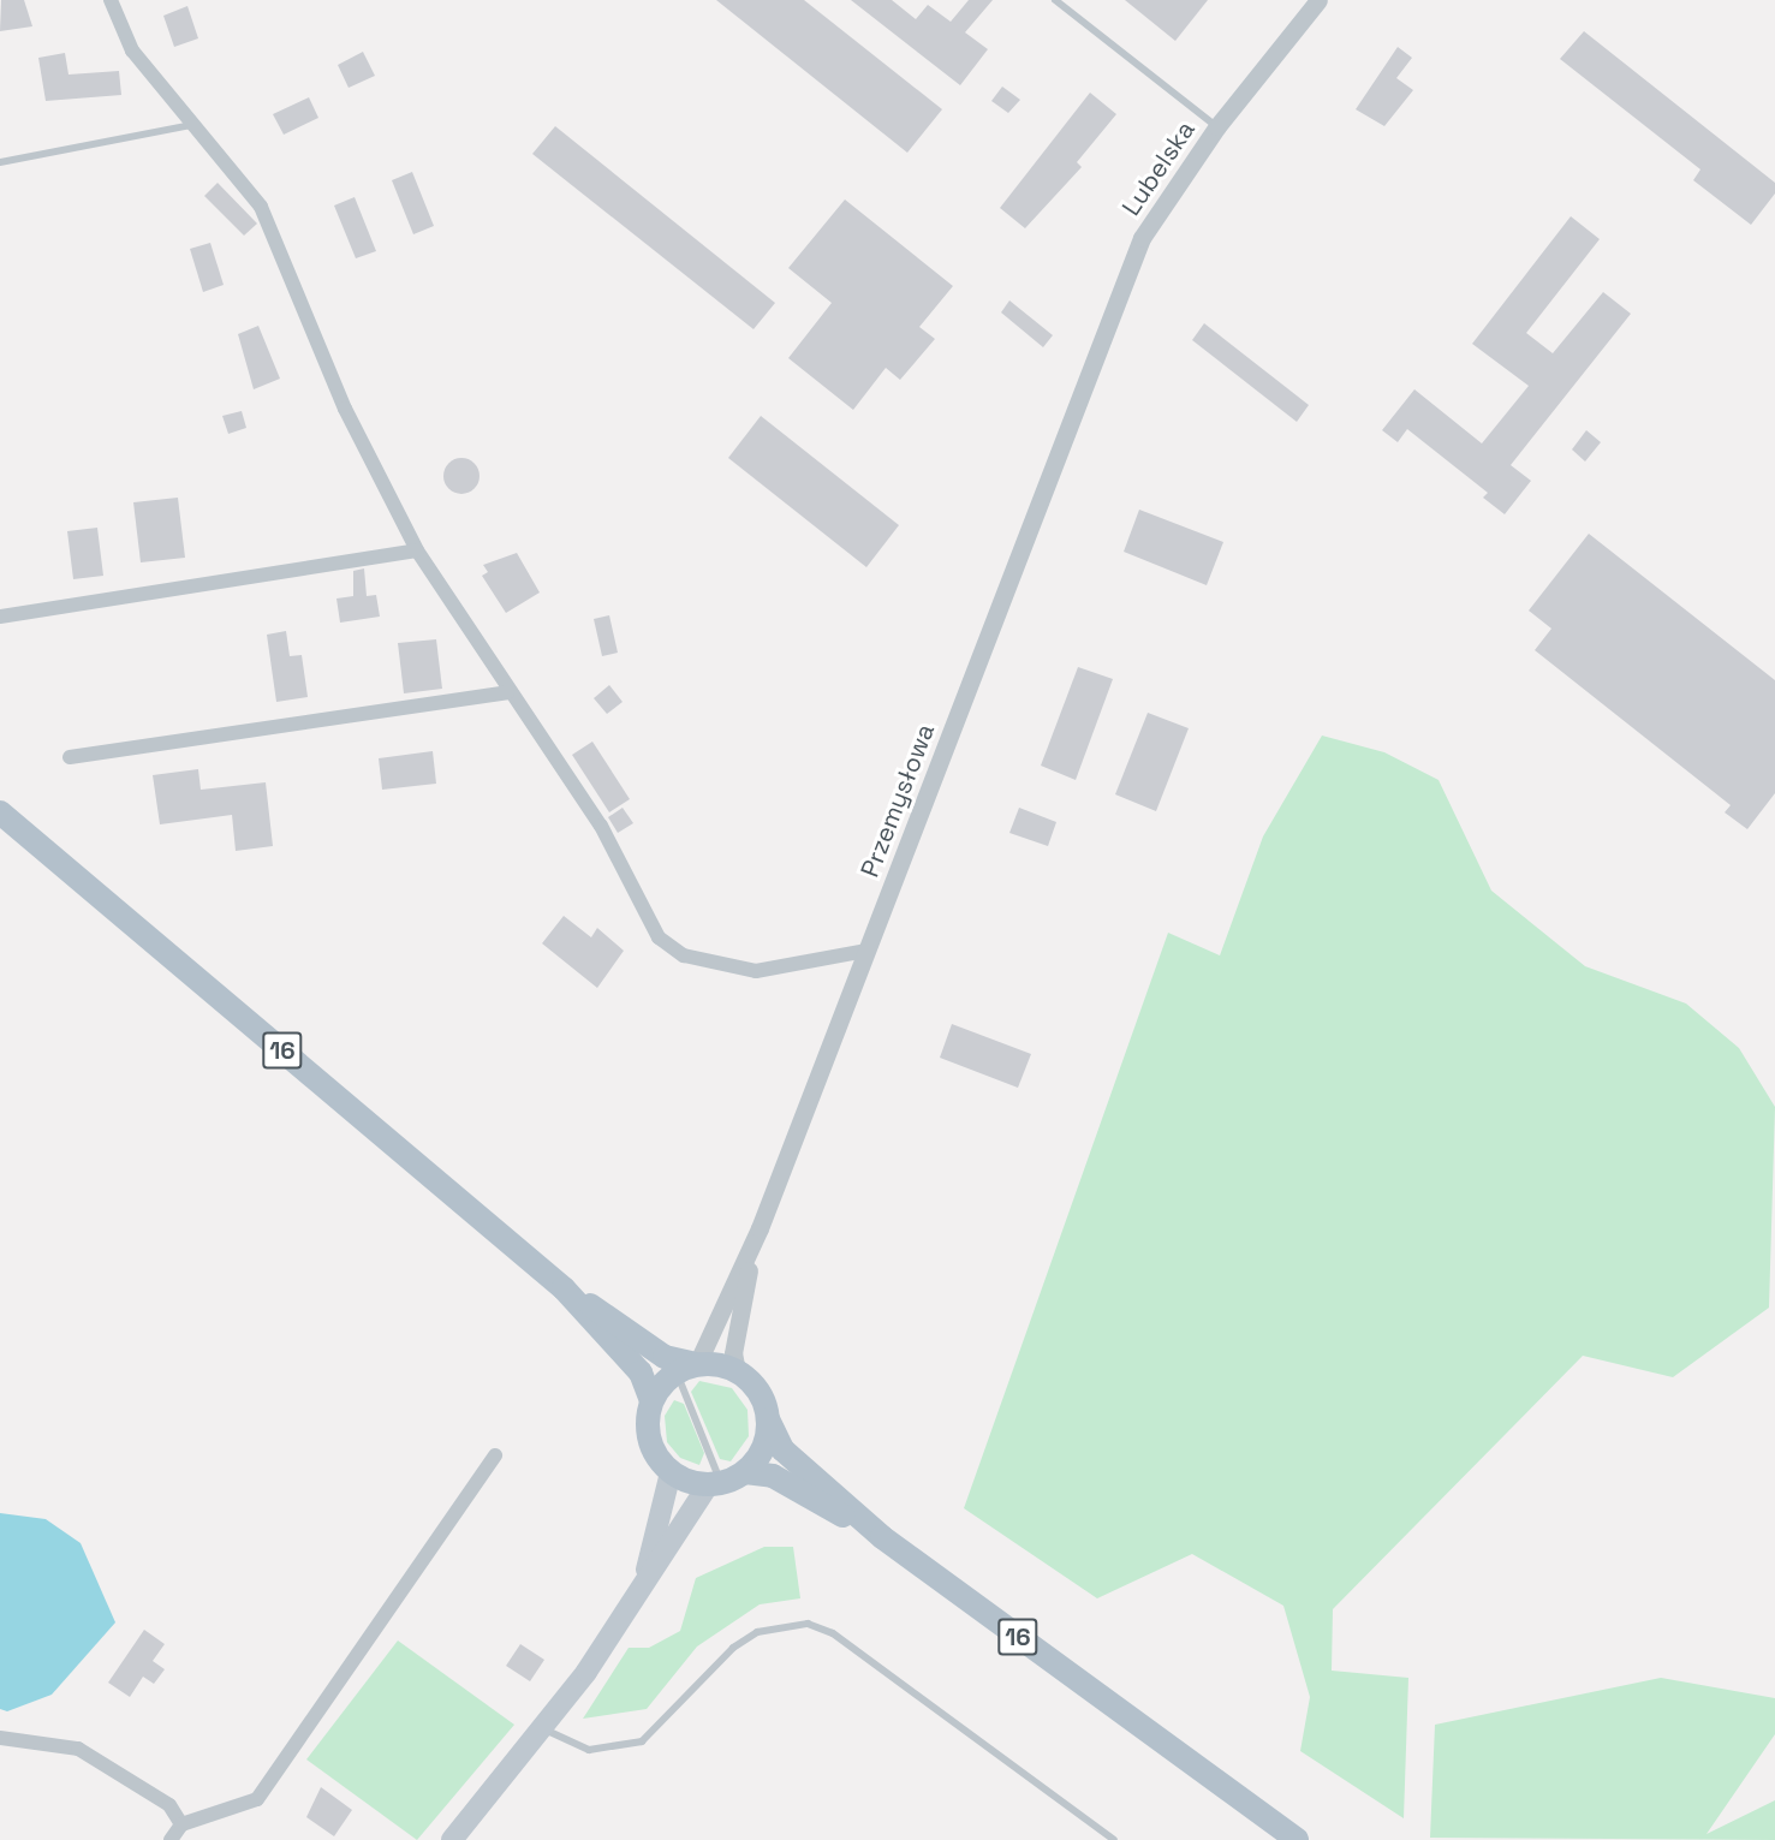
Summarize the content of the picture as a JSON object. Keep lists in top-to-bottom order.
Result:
{
  "streets": {
    "main road": ["16"],
    "street": ["Lubelska", "Przemysłowa"]
  },
  "crossings": [
    ["Lubelska", "Przemysłowa"],
    ["Przemysłowa", "16"]
  ]
}
